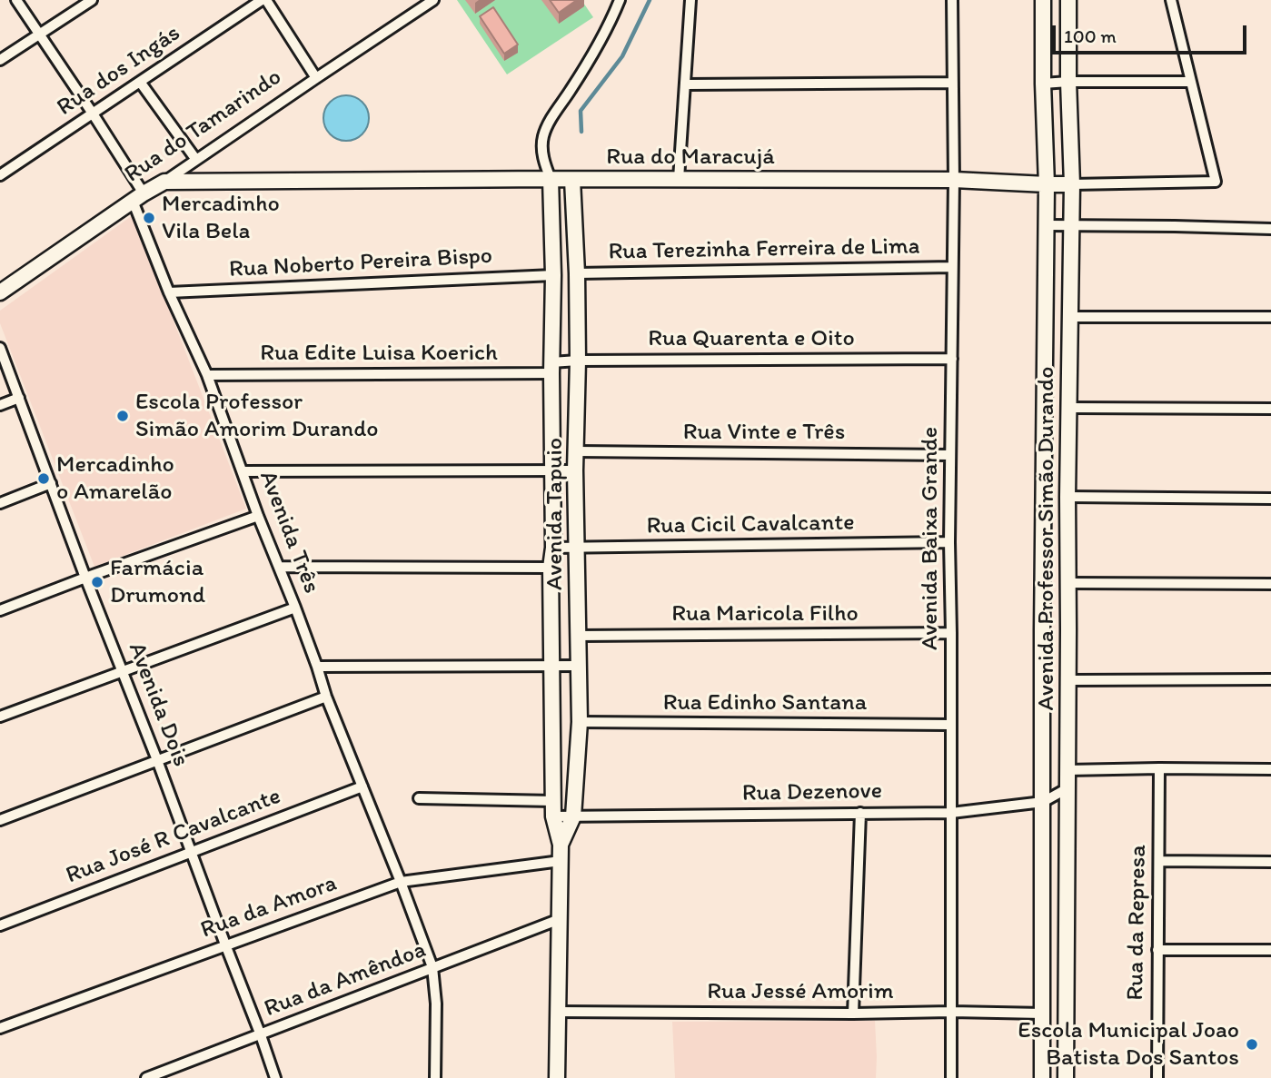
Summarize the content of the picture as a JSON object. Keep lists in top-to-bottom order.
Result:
{
  "streets": {
    "street": [
      "Rua dos Ingás",
      "Rua do Tamarindo",
      "Rua do Maracujá",
      "Rua Terezinha Ferreira de Lima",
      "Rua Noberto Pereira Bispo",
      "Rua Quarenta e Oito",
      "Rua Edite Luisa Koerich",
      "Rua Vinte e Três",
      "Avenida Tapuio",
      "Rua Cicil Cavalcante",
      "Avenida Três",
      "Avenida Baixa Grande",
      "Avenida Professor Simão Durando",
      "Rua Maricola Filho",
      "Rua Edinho Santana",
      "Avenida Dois",
      "Rua Dezenove",
      "Rua José R Cavalcante",
      "Rua da Amora",
      "Rua da Represa",
      "Rua da Amêndoa",
      "Rua Jessé Amorim"
    ]
  },
  "crossings": [
    ["Rua dos Ingás", "Avenida Três"],
    ["Rua do Tamarindo", "Rua do Maracujá"],
    ["Rua do Tamarindo", "Avenida Três"],
    ["Rua do Maracujá", "Avenida Tapuio"],
    ["Rua do Maracujá", "Avenida Baixa Grande"],
    ["Rua do Maracujá", "Avenida Professor Simão Durando"],
    ["Rua Terezinha Ferreira de Lima", "Avenida Tapuio"],
    ["Rua Terezinha Ferreira de Lima", "Avenida Baixa Grande"],
    ["Rua Noberto Pereira Bispo", "Avenida Tapuio"],
    ["Rua Noberto Pereira Bispo", "Avenida Três"],
    ["Rua Quarenta e Oito", "Rua Edite Luisa Koerich"],
    ["Rua Quarenta e Oito", "Avenida Tapuio"],
    ["Rua Quarenta e Oito", "Avenida Baixa Grande"],
    ["Rua Edite Luisa Koerich", "Avenida Tapuio"],
    ["Rua Edite Luisa Koerich", "Avenida Três"],
    ["Rua Vinte e Três", "Avenida Tapuio"],
    ["Rua Vinte e Três", "Avenida Baixa Grande"],
    ["Avenida Tapuio", "Rua Cicil Cavalcante"],
    ["Avenida Tapuio", "Rua Maricola Filho"],
    ["Avenida Tapuio", "Rua Edinho Santana"],
    ["Avenida Tapuio", "Rua Dezenove"],
    ["Avenida Tapuio", "Rua da Amora"],
    ["Avenida Tapuio", "Rua da Amêndoa"],
    ["Avenida Tapuio", "Rua Jessé Amorim"],
    ["Rua Cicil Cavalcante", "Avenida Baixa Grande"],
    ["Avenida Três", "Rua José R Cavalcante"],
    ["Avenida Três", "Rua da Amora"],
    ["Avenida Três", "Rua da Amêndoa"],
    ["Avenida Baixa Grande", "Rua Maricola Filho"],
    ["Avenida Baixa Grande", "Rua Edinho Santana"],
    ["Avenida Baixa Grande", "Rua Dezenove"],
    ["Avenida Baixa Grande", "Rua Jessé Amorim"],
    ["Avenida Professor Simão Durando", "Rua Dezenove"],
    ["Avenida Professor Simão Durando", "Rua Jessé Amorim"],
    ["Avenida Dois", "Rua José R Cavalcante"],
    ["Avenida Dois", "Rua da Amora"],
    ["Avenida Dois", "Rua da Amêndoa"]
  ],
  "places": [
    "Mercadinho Vila Bela",
    "Escola Professor Simão Amorim Durando",
    "Mercadinho o Amarelão",
    "Farmácia Drumond",
    "Escola Municipal Joao Batista Dos Santos"
  ],
  "scale_bar": "100 m"
}
